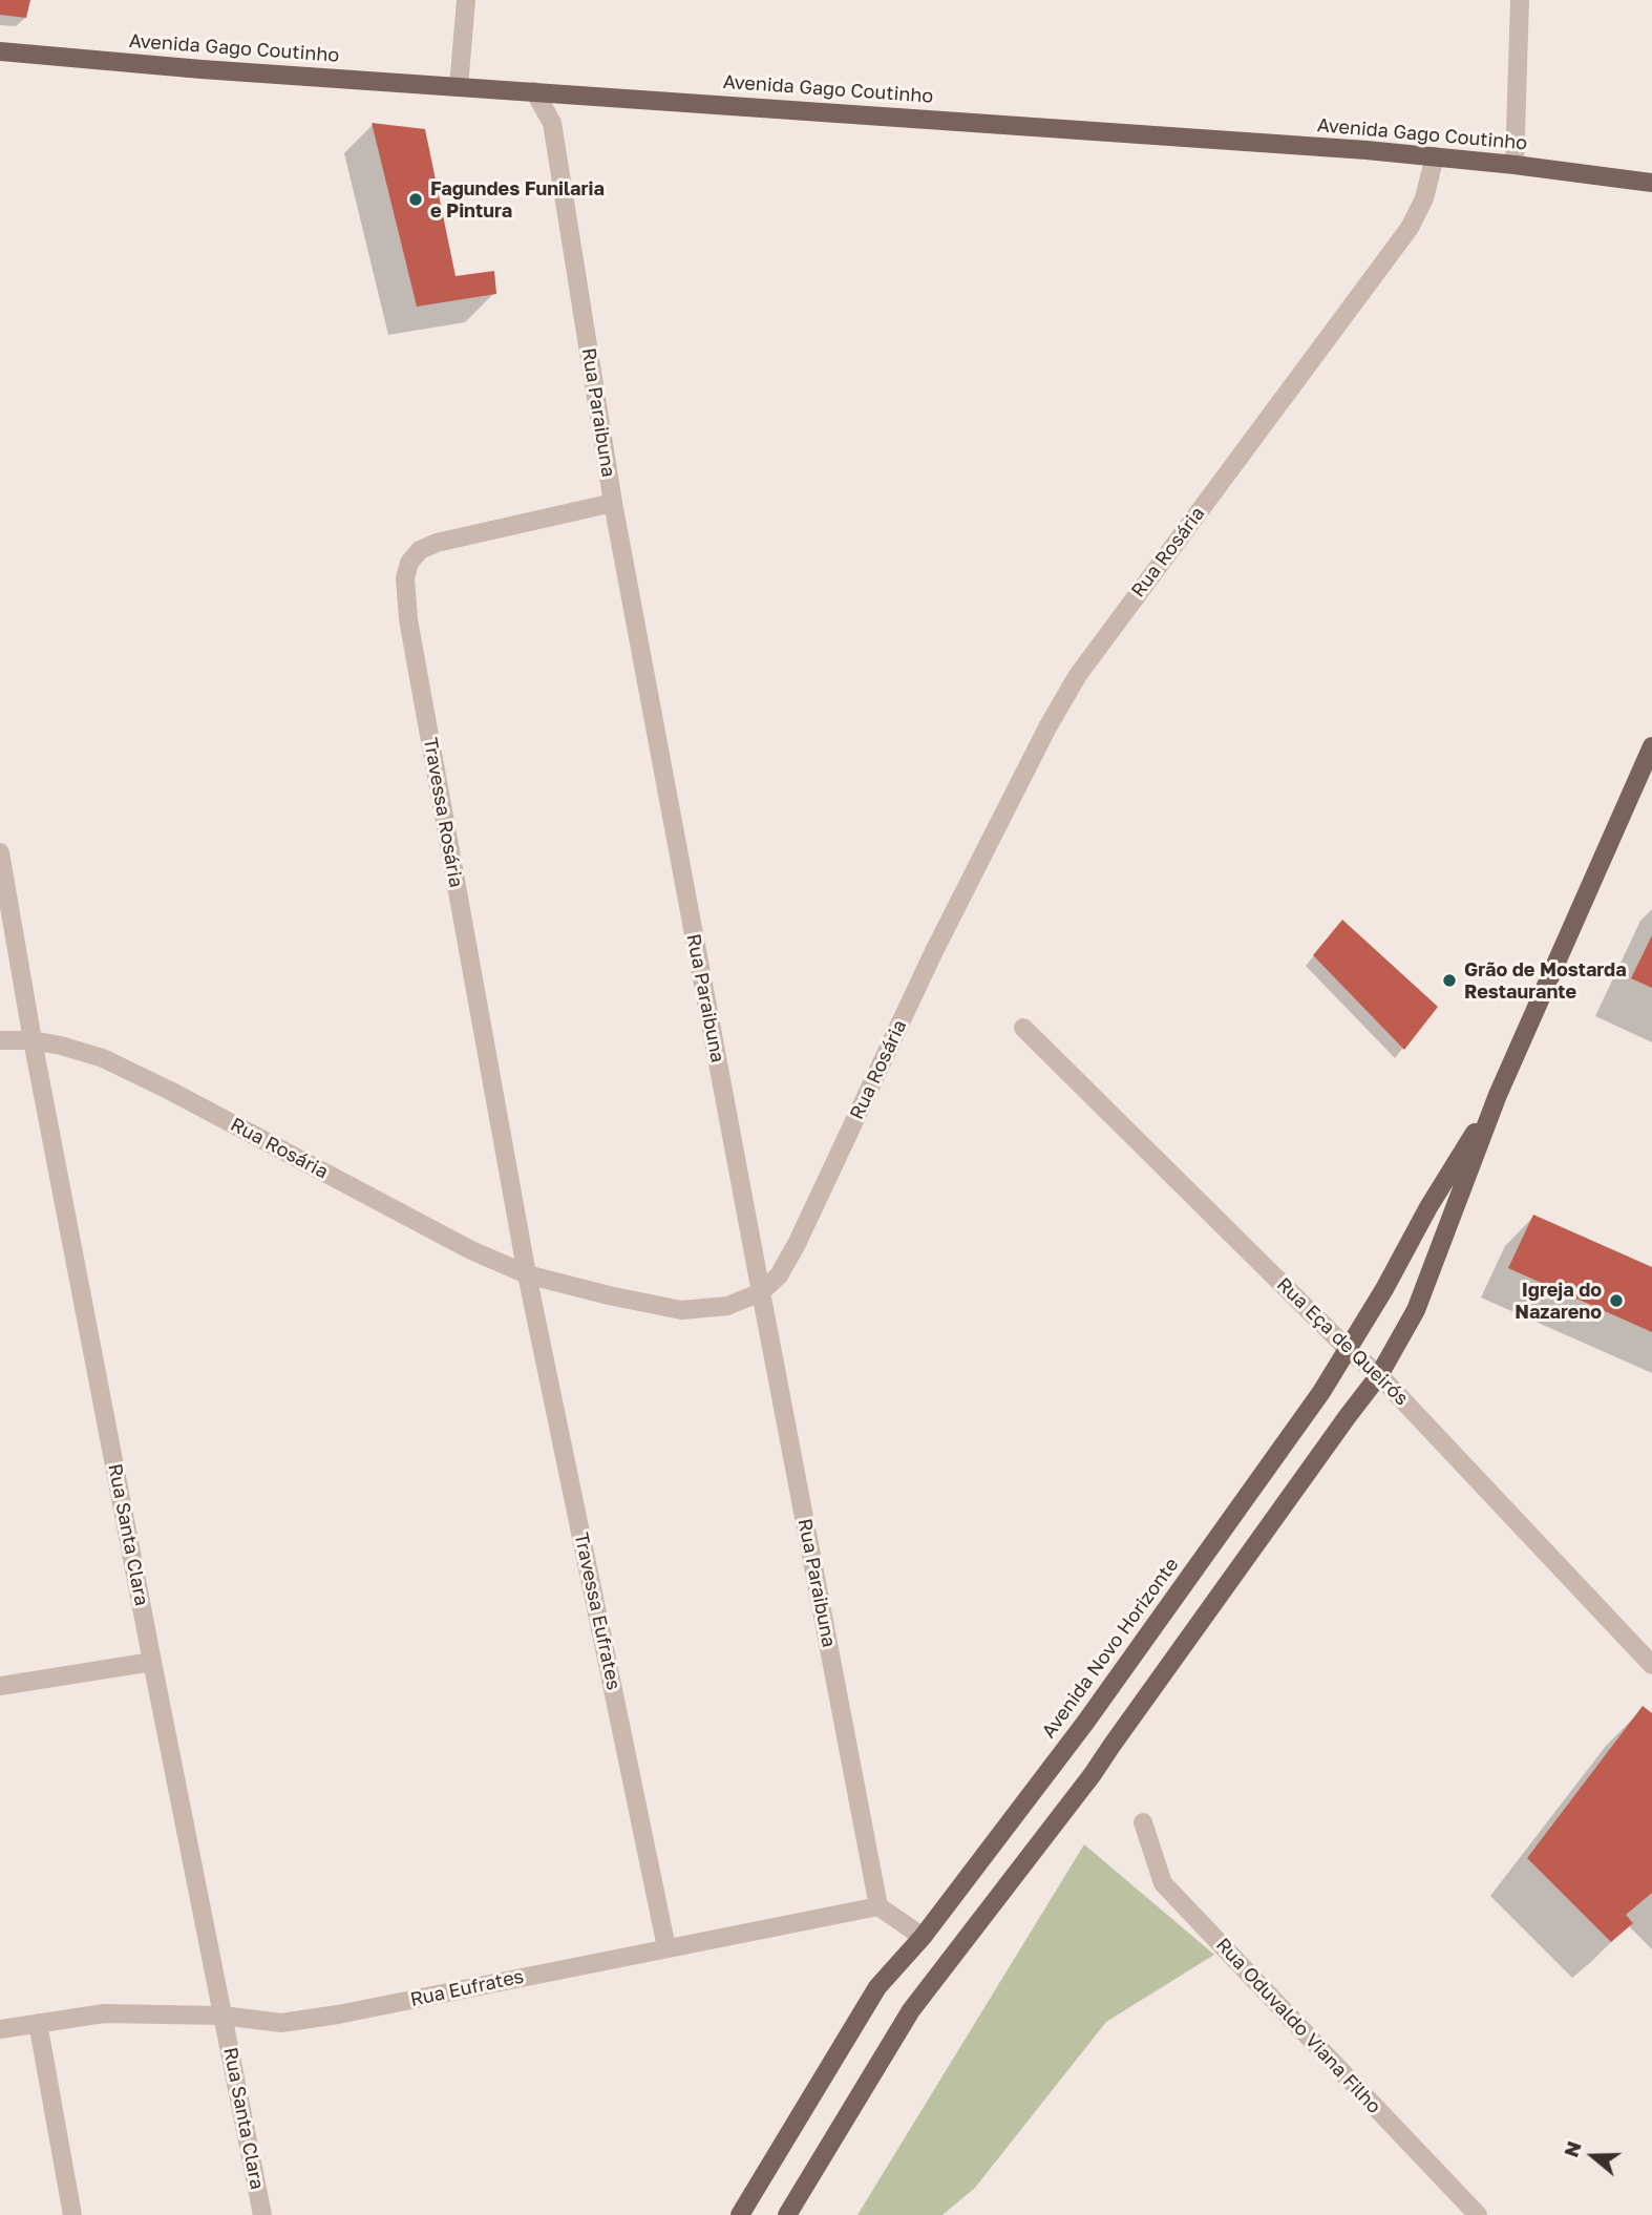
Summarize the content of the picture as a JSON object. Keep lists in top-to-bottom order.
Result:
{
  "streets": {
    "main road": ["Avenida Gago Coutinho", "Avenida Novo Horizonte"],
    "street": [
      "Rua Paraibuna",
      "Rua Rosária",
      "Travessa Rosária",
      "Rua Eça de Queirós",
      "Rua Santa Clara",
      "Travessa Eufrates",
      "Rua Eufrates",
      "Rua Oduvaldo Viana Filho"
    ]
  },
  "crossings": [
    ["Avenida Gago Coutinho", "Rua Paraibuna"],
    ["Avenida Gago Coutinho", "Rua Rosária"],
    ["Rua Paraibuna", "Rua Rosária"],
    ["Rua Paraibuna", "Travessa Rosária"],
    ["Rua Paraibuna", "Rua Eufrates"],
    ["Rua Rosária", "Travessa Rosária"],
    ["Rua Rosária", "Rua Santa Clara"],
    ["Rua Rosária", "Travessa Eufrates"],
    ["Travessa Rosária", "Travessa Eufrates"],
    ["Rua Eça de Queirós", "Avenida Novo Horizonte"],
    ["Rua Santa Clara", "Rua Eufrates"],
    ["Travessa Eufrates", "Rua Eufrates"]
  ],
  "places": ["Fagundes Funilaria e Pintura", "Grão de Mostarda Restaurante", "Igreja do Nazareno"],
  "north": "left"
}
